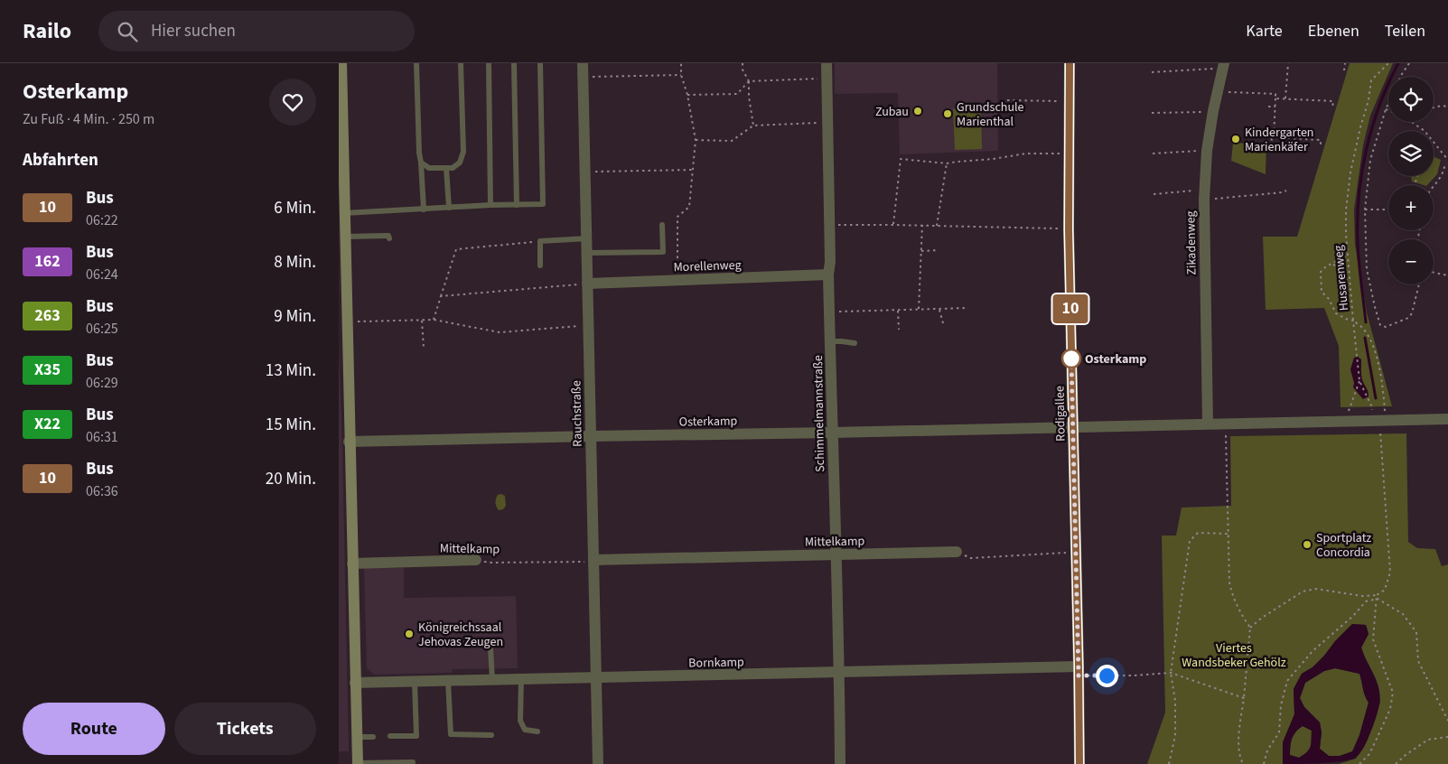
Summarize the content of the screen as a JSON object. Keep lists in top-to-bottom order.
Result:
{
  "streets": {
    "street": [
      "Zikadenweg",
      "Morellenweg",
      "Rauchstraße",
      "Schimmelmannstraße",
      "Rodigallee",
      "Osterkamp",
      "Mittelkamp",
      "Bornkamp"
    ],
    "path": ["Husarenweg"]
  },
  "crossings": [
    ["Zikadenweg", "Osterkamp"],
    ["Morellenweg", "Rauchstraße"],
    ["Morellenweg", "Schimmelmannstraße"],
    ["Husarenweg", "Osterkamp"],
    ["Rauchstraße", "Osterkamp"],
    ["Rauchstraße", "Mittelkamp"],
    ["Rauchstraße", "Bornkamp"],
    ["Schimmelmannstraße", "Osterkamp"],
    ["Schimmelmannstraße", "Mittelkamp"],
    ["Schimmelmannstraße", "Bornkamp"],
    ["Rodigallee", "Osterkamp"],
    ["Rodigallee", "Bornkamp"]
  ],
  "parks": ["Viertes Wandsbeker Gehölz"],
  "places": [
    "Zubau",
    "Grundschule Marienthal",
    "Kindergarten Marienkäfer",
    "Osterkamp",
    "Sportplatz Concordia",
    "Königreichssaal Jehovas Zeugen"
  ],
  "lines": ["bus line 10"],
  "page": {
    "header": "Railo",
    "search": "Hier suchen",
    "nav": ["Karte", "Ebenen", "Teilen"],
    "heading": [
      ["Osterkamp", "Zu Fuß · 4 Min. · 250 m"],
      "Abfahrten"
    ],
    "on_map": "10",
    "map_buttons": ["+", "−"],
    "list": [
      {
        "mark": "10",
        "name": "Bus",
        "note": "06:22",
        "value": "6 Min."
      },
      {
        "mark": "162",
        "name": "Bus",
        "note": "06:24",
        "value": "8 Min."
      },
      {
        "mark": "263",
        "name": "Bus",
        "note": "06:25",
        "value": "9 Min."
      },
      {
        "mark": "X35",
        "name": "Bus",
        "note": "06:29",
        "value": "13 Min."
      },
      {
        "mark": "X22",
        "name": "Bus",
        "note": "06:31",
        "value": "15 Min."
      },
      {
        "mark": "10",
        "name": "Bus",
        "note": "06:36",
        "value": "20 Min."
      }
    ],
    "buttons": ["Route", "Tickets"]
  }
}
